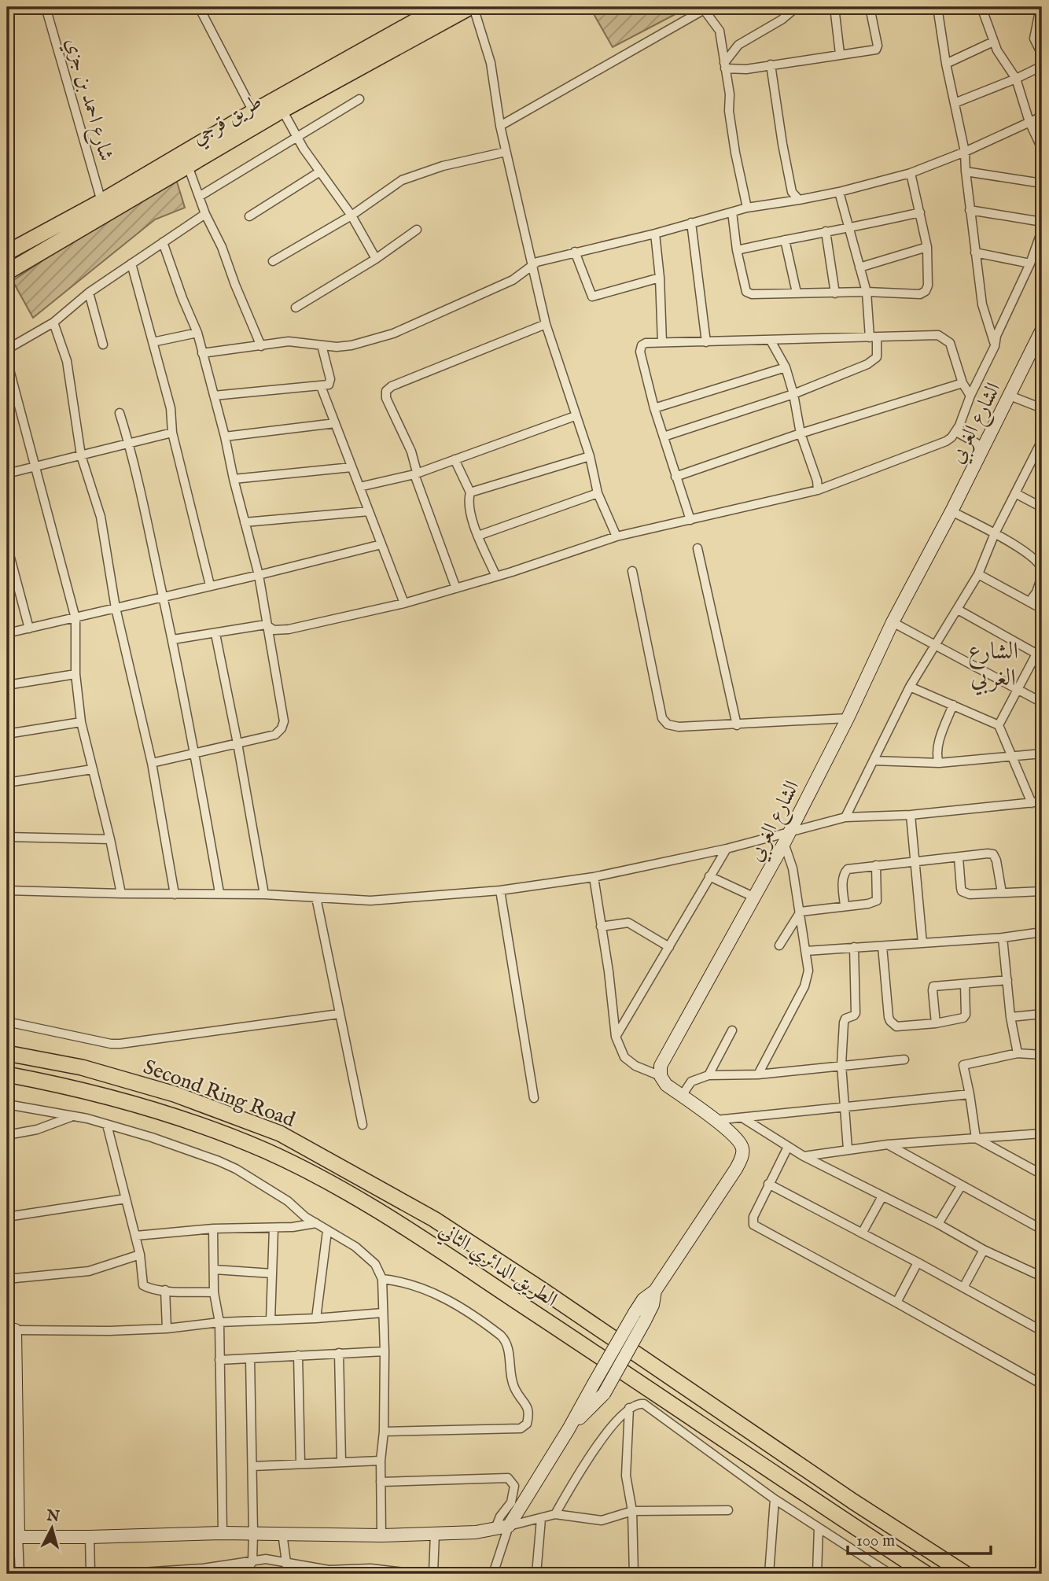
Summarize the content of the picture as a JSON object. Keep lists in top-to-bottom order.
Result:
{
  "streets": {
    "highway": ["طريق قرجي", "Second Ring Road", "الطريق الدائري الثاني"],
    "street": ["شارع احمد بن جزي", "الشارع الغربي"]
  },
  "crossings": [
    ["شارع احمد بن جزي", "طريق قرجي"],
    ["Second Ring Road", "الطريق الدائري الثاني"]
  ],
  "districts": ["الشارع الغربي"],
  "scale_bar": "100 m",
  "north": "top"
}
